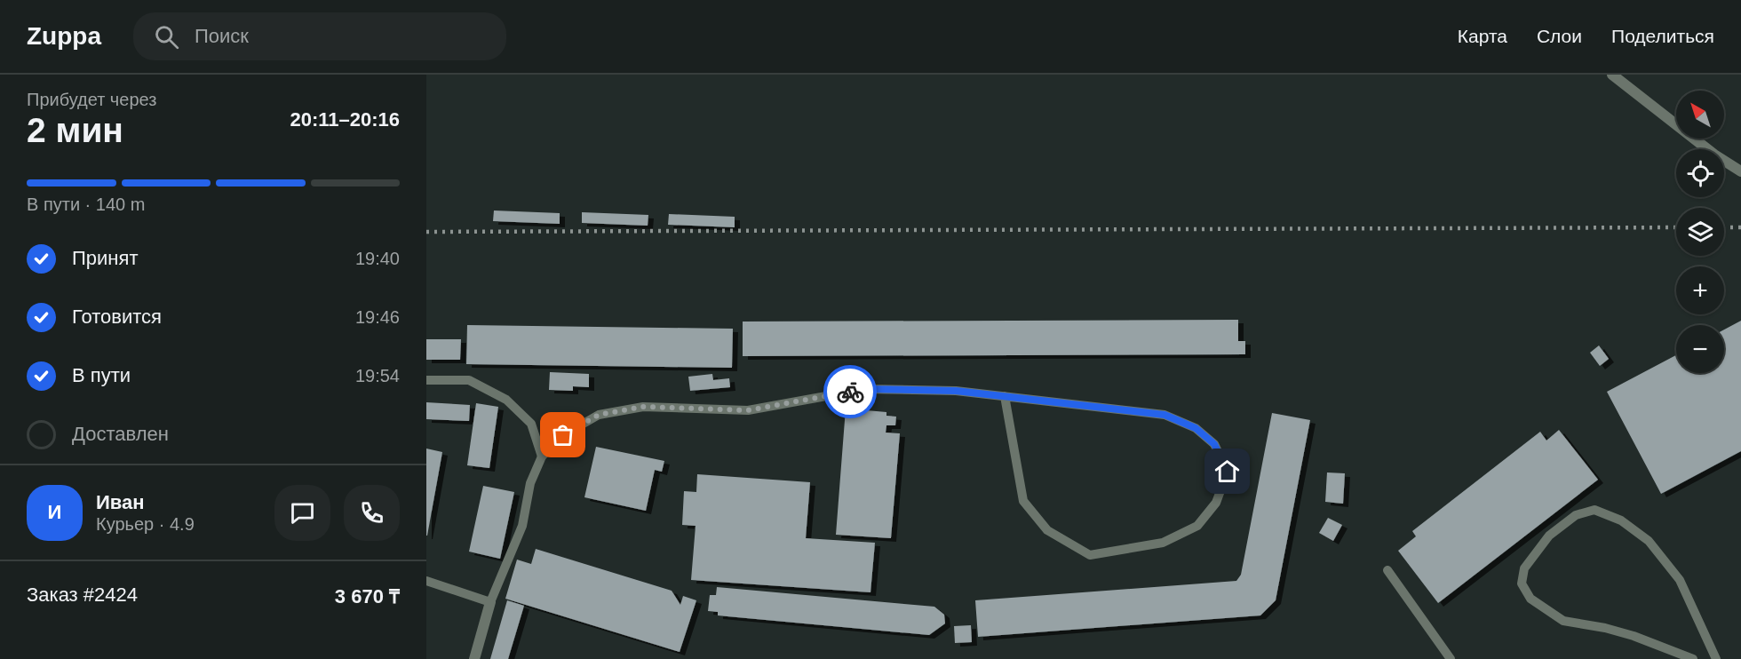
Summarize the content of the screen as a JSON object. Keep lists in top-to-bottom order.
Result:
{
  "north": "top left",
  "page": {
    "header": "Zuppa",
    "search": "Поиск",
    "nav": ["Карта", "Слои", "Поделиться"],
    "heading": ["2 мин", "Прибудет через", "20:11–20:16"],
    "panel": [
      "Иван",
      "Курьер · 4.9",
      "Заказ #2424",
      "3 670 ₸"
    ],
    "map_buttons": ["+", "−"],
    "bar": "В пути · 140 m",
    "list": [
      ["Принят", "19:40"],
      ["Готовится", "19:46"],
      ["В пути", "19:54"],
      "Доставлен"
    ],
    "round": "И"
  }
}
